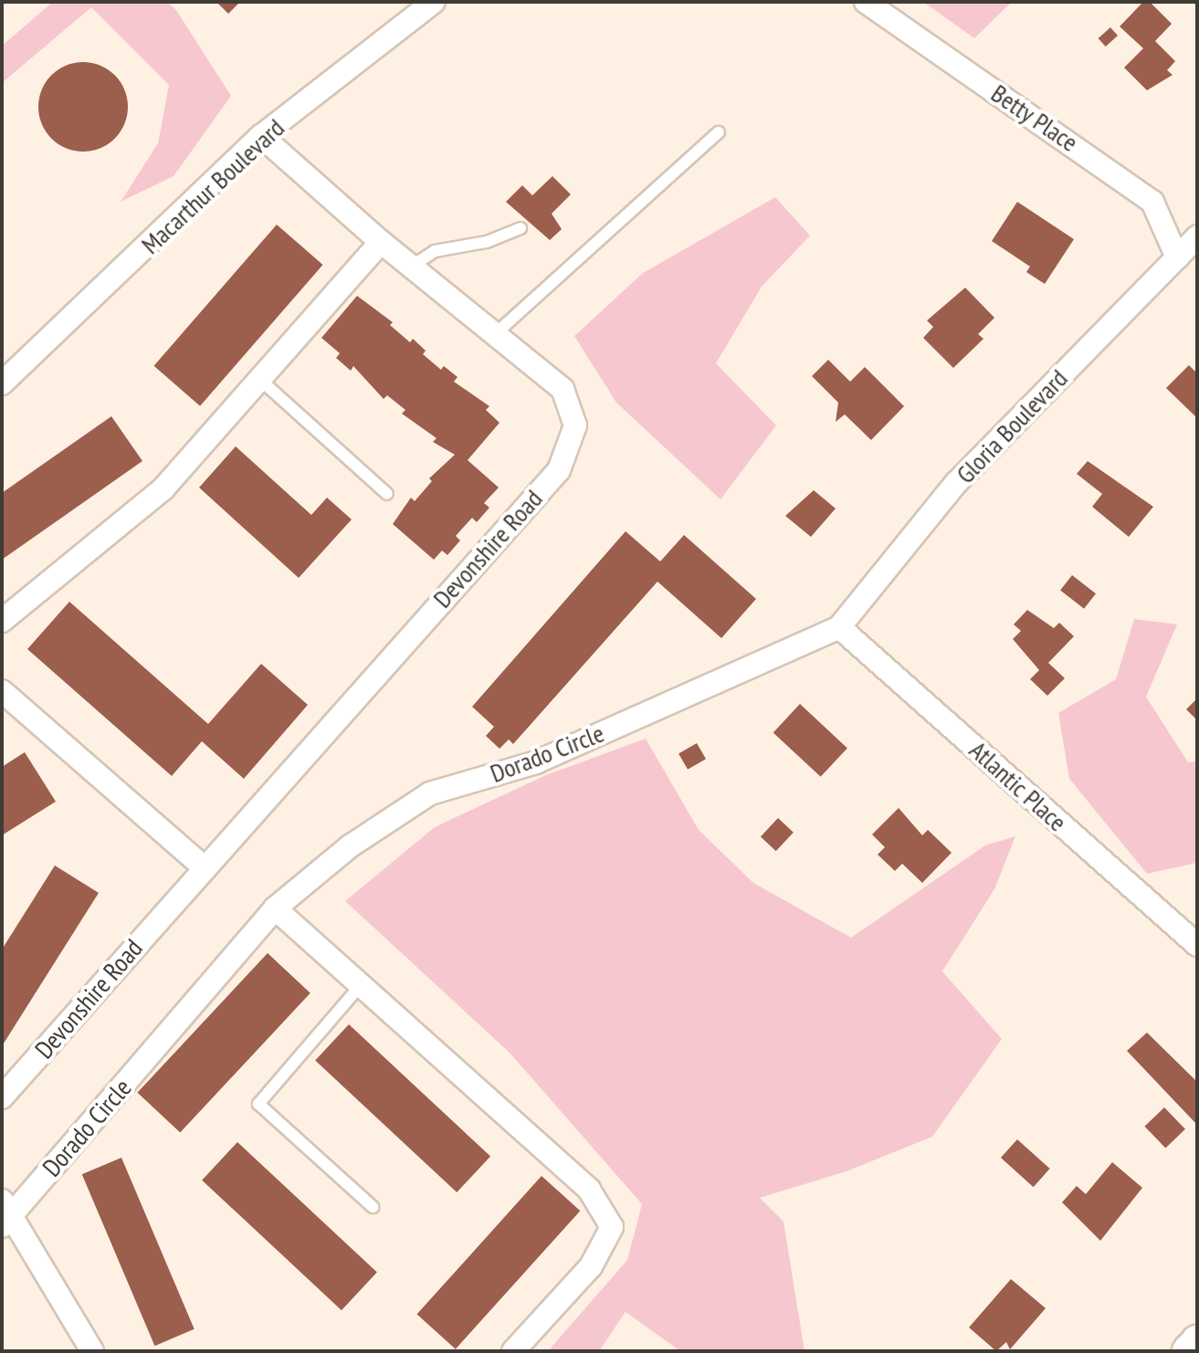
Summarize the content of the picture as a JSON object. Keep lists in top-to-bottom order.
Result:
{
  "streets": {
    "street": [
      "Betty Place",
      "Macarthur Boulevard",
      "Gloria Boulevard",
      "Devonshire Road",
      "Dorado Circle",
      "Atlantic Place"
    ]
  },
  "crossings": [
    ["Betty Place", "Gloria Boulevard"],
    ["Macarthur Boulevard", "Devonshire Road"],
    ["Gloria Boulevard", "Dorado Circle"],
    ["Gloria Boulevard", "Atlantic Place"],
    ["Dorado Circle", "Atlantic Place"]
  ]
}
